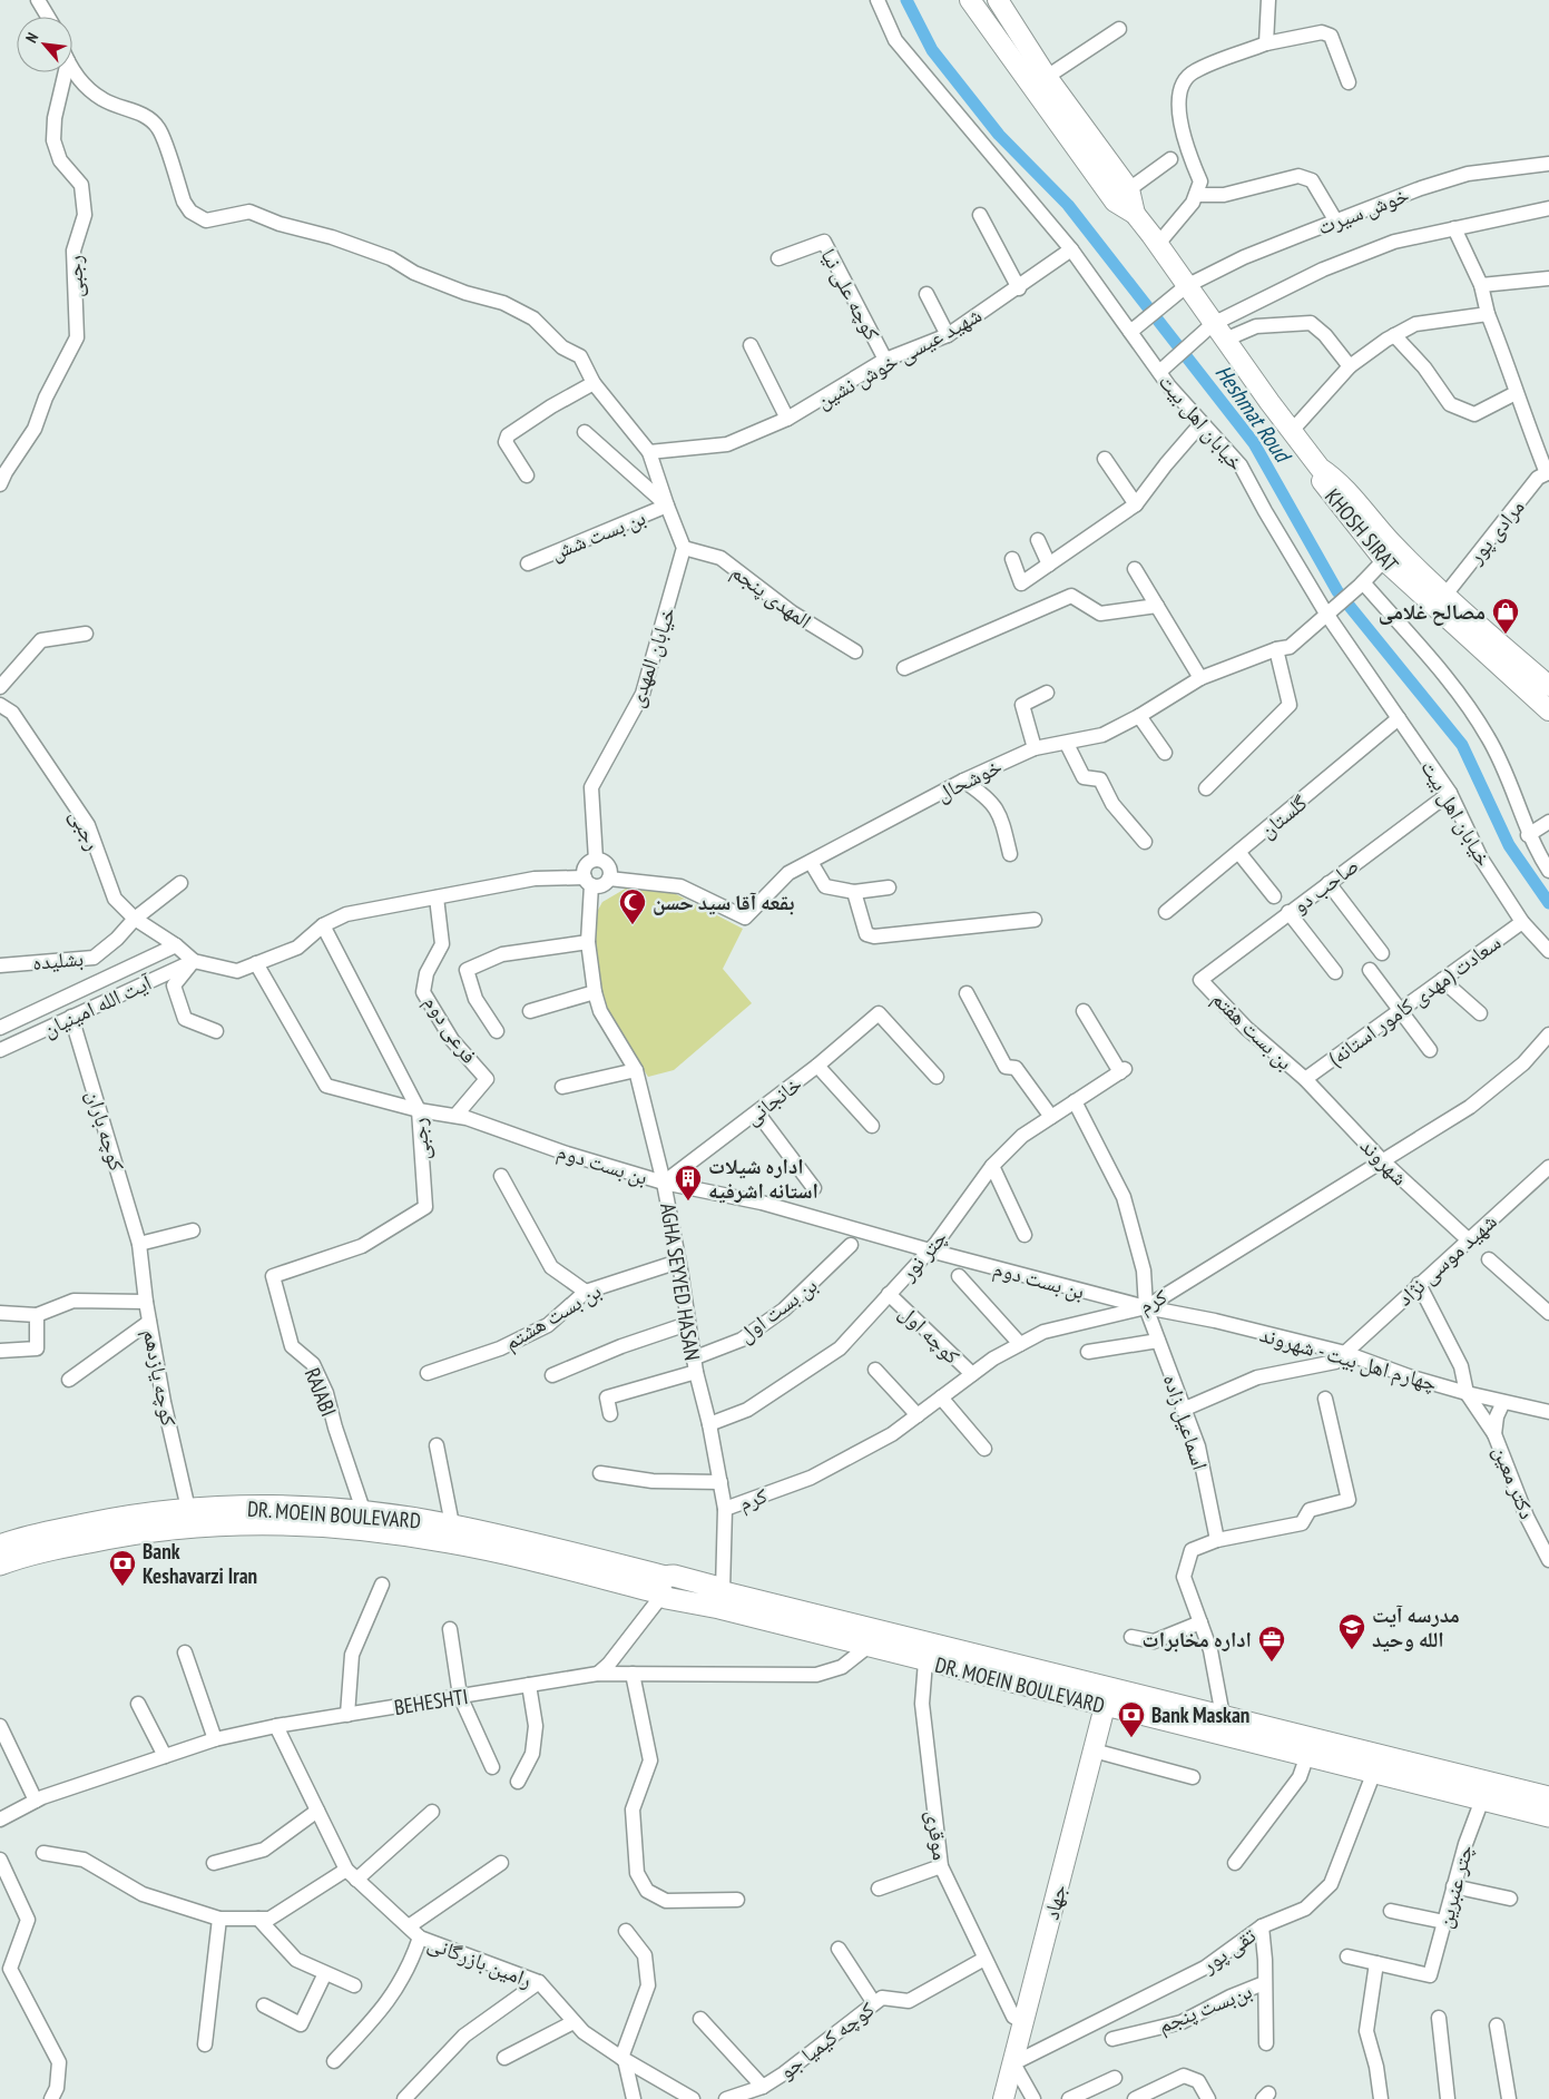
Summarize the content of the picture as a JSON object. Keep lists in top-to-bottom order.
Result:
{
  "streets": {
    "main road": ["KHOSH SIRAT", "DR. MOEIN BOULEVARD", "جهاد"],
    "street": [
      "خوش سیرت",
      "رجبی",
      "کوچه علی نیا",
      "شهید عیسی خوش نشین",
      "خیابان اهل بیت",
      "مرادی پور",
      "بن بست شش",
      "المهدی پنجم",
      "خيابان المهدی",
      "خوشحال",
      "گلستان",
      "صاحب دو",
      "بشلیده",
      "سعادت (مهدی کامور استانه)",
      "آیت الله امینیان",
      "فرعی دوم",
      "بن بست هفتم",
      "خانجانی",
      "کوچه باران",
      "شهروند",
      "بن بست دوم",
      "چتر نور",
      "شهید موسی نژاد",
      "AGHA SEYYED HASAN",
      "کرم",
      "بن بست اول",
      "بن بست هشتم",
      "کوچه اول",
      "چهارم اهل بیت - شهروند",
      "کوچه یازدهم",
      "RAJABI",
      "اسماعیل زاده",
      "دکتر معین",
      "BEHESHTI",
      "موقری",
      "چتر عنبرین",
      "تقی پور",
      "رامین بازرگانی",
      "بن‌بست پنجم",
      "کوچه کیمیا جو"
    ]
  },
  "crossings": [
    ["خوش سیرت", "خیابان اهل بیت"],
    ["رجبی", "خيابان المهدی"],
    ["رجبی", "خوشحال"],
    ["رجبی", "بشلیده"],
    ["رجبی", "آیت الله امینیان"],
    ["رجبی", "فرعی دوم"],
    ["رجبی", "بن بست دوم"],
    ["رجبی", "AGHA SEYYED HASAN"],
    ["رجبی", "RAJABI"],
    ["کوچه علی نیا", "شهید عیسی خوش نشین"],
    ["شهید عیسی خوش نشین", "خیابان اهل بیت"],
    ["خیابان اهل بیت", "خوشحال"],
    ["خیابان اهل بیت", "گلستان"],
    ["خیابان اهل بیت", "صاحب دو"],
    ["خیابان اهل بیت", "سعادت (مهدی کامور استانه)"],
    ["KHOSH SIRAT", "مرادی پور"],
    ["KHOSH SIRAT", "خوشحال"],
    ["المهدی پنجم", "خيابان المهدی"],
    ["خيابان المهدی", "خوشحال"],
    ["خيابان المهدی", "AGHA SEYYED HASAN"],
    ["خوشحال", "AGHA SEYYED HASAN"],
    ["صاحب دو", "بن بست هفتم"],
    ["سعادت (مهدی کامور استانه)", "بن بست هفتم"],
    ["سعادت (مهدی کامور استانه)", "شهروند"],
    ["آیت الله امینیان", "کوچه باران"],
    ["فرعی دوم", "بن بست دوم"],
    ["بن بست هفتم", "شهروند"],
    ["خانجانی", "بن بست دوم"],
    ["خانجانی", "AGHA SEYYED HASAN"],
    ["کوچه باران", "کوچه یازدهم"],
    ["شهروند", "شهید موسی نژاد"],
    ["شهروند", "کرم"],
    ["بن بست دوم", "چتر نور"],
    ["بن بست دوم", "AGHA SEYYED HASAN"],
    ["بن بست دوم", "کرم"],
    ["بن بست دوم", "چهارم اهل بیت - شهروند"],
    ["بن بست دوم", "RAJABI"],
    ["بن بست دوم", "اسماعیل زاده"],
    ["چتر نور", "AGHA SEYYED HASAN"],
    ["چتر نور", "کوچه اول"],
    ["چتر نور", "اسماعیل زاده"],
    ["شهید موسی نژاد", "چهارم اهل بیت - شهروند"],
    ["شهید موسی نژاد", "اسماعیل زاده"],
    ["AGHA SEYYED HASAN", "کرم"],
    ["AGHA SEYYED HASAN", "بن بست اول"],
    ["AGHA SEYYED HASAN", "بن بست هشتم"],
    ["AGHA SEYYED HASAN", "DR. MOEIN BOULEVARD"],
    ["کرم", "کوچه اول"],
    ["کرم", "چهارم اهل بیت - شهروند"],
    ["کرم", "اسماعیل زاده"],
    ["چهارم اهل بیت - شهروند", "اسماعیل زاده"],
    ["چهارم اهل بیت - شهروند", "دکتر معین"],
    ["کوچه یازدهم", "DR. MOEIN BOULEVARD"],
    ["RAJABI", "DR. MOEIN BOULEVARD"],
    ["DR. MOEIN BOULEVARD", "BEHESHTI"],
    ["DR. MOEIN BOULEVARD", "موقری"],
    ["DR. MOEIN BOULEVARD", "چتر عنبرین"],
    ["DR. MOEIN BOULEVARD", "جهاد"],
    ["DR. MOEIN BOULEVARD", "تقی پور"],
    ["BEHESHTI", "رامین بازرگانی"],
    ["موقری", "جهاد"],
    ["موقری", "کوچه کیمیا جو"],
    ["جهاد", "تقی پور"]
  ],
  "water": ["Heshmat Roud"],
  "places": {
    "shop": ["مصالح غلامی"],
    "mosque": ["بقعه آقا سید حسن"],
    "building": ["اداره شیلات استانه اشرفیه"],
    "bank": ["Bank Keshavarzi Iran", "Bank Maskan"],
    "school or university": ["مدرسه آیت الله وحید"],
    "office": ["اداره مخابرات"]
  },
  "north": "top left"
}
